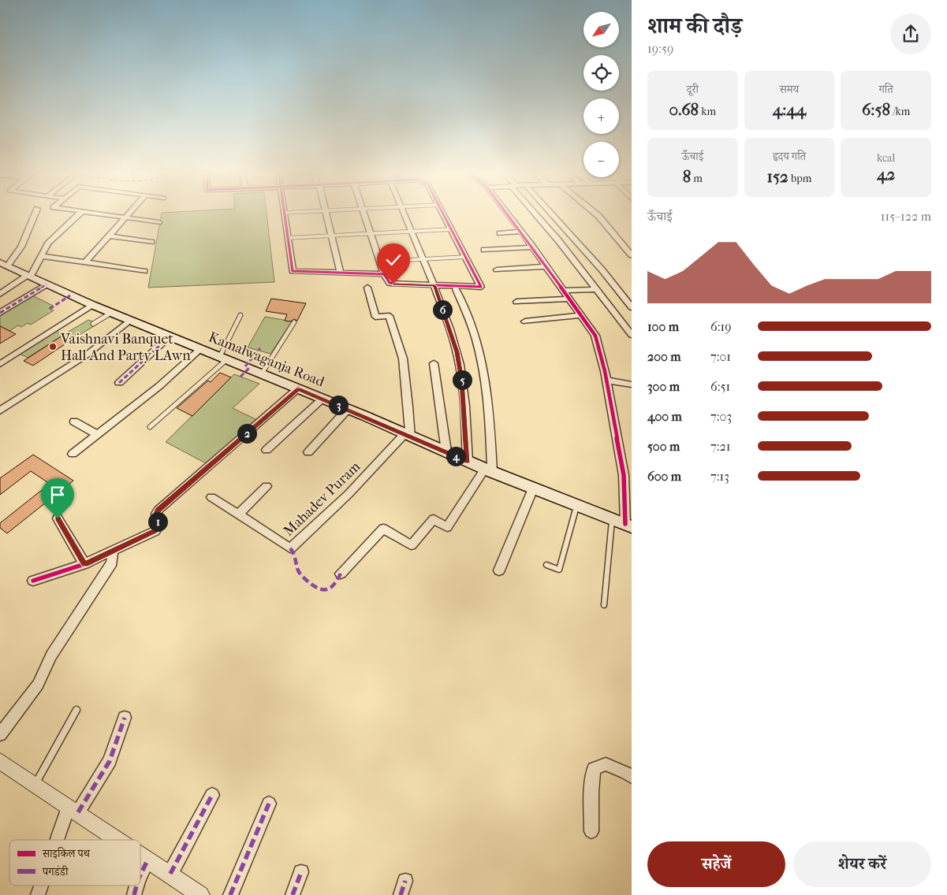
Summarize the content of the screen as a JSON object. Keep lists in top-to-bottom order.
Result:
{
  "streets": {
    "main road": ["Kamalwaganja Road"],
    "street": ["Mahadev Puram"]
  },
  "crossings": [
    ["Kamalwaganja Road", "Mahadev Puram"]
  ],
  "places": ["Vaishnavi Banquet Hall And Party LAwn"],
  "legend": ["साइकिल पथ", "पगडंडी"],
  "north": "bottom left",
  "page": {
    "heading": ["शाम की दौड़", "19:59"],
    "map_buttons": ["+", "−"],
    "stats": [
      ["दूरी", "0.68 km"],
      ["समय", "4:44"],
      ["गति", "6:58 /km"],
      ["ऊँचाई", "8 m"],
      ["हृदय गति", "152 bpm"],
      ["kcal", "42"]
    ],
    "chart": ["ऊँचाई", "115–122 m"],
    "pins": [
      "6",
      "5",
      "3",
      "2",
      "4",
      "1"
    ],
    "list": [
      {
        "name": "100 m",
        "note": "6:19"
      },
      {
        "name": "200 m",
        "note": "7:01"
      },
      {
        "name": "300 m",
        "note": "6:51"
      },
      {
        "name": "400 m",
        "note": "7:03"
      },
      {
        "name": "500 m",
        "note": "7:21"
      },
      {
        "name": "600 m",
        "note": "7:13"
      }
    ],
    "buttons": ["सहेजें", "शेयर करें"]
  }
}
